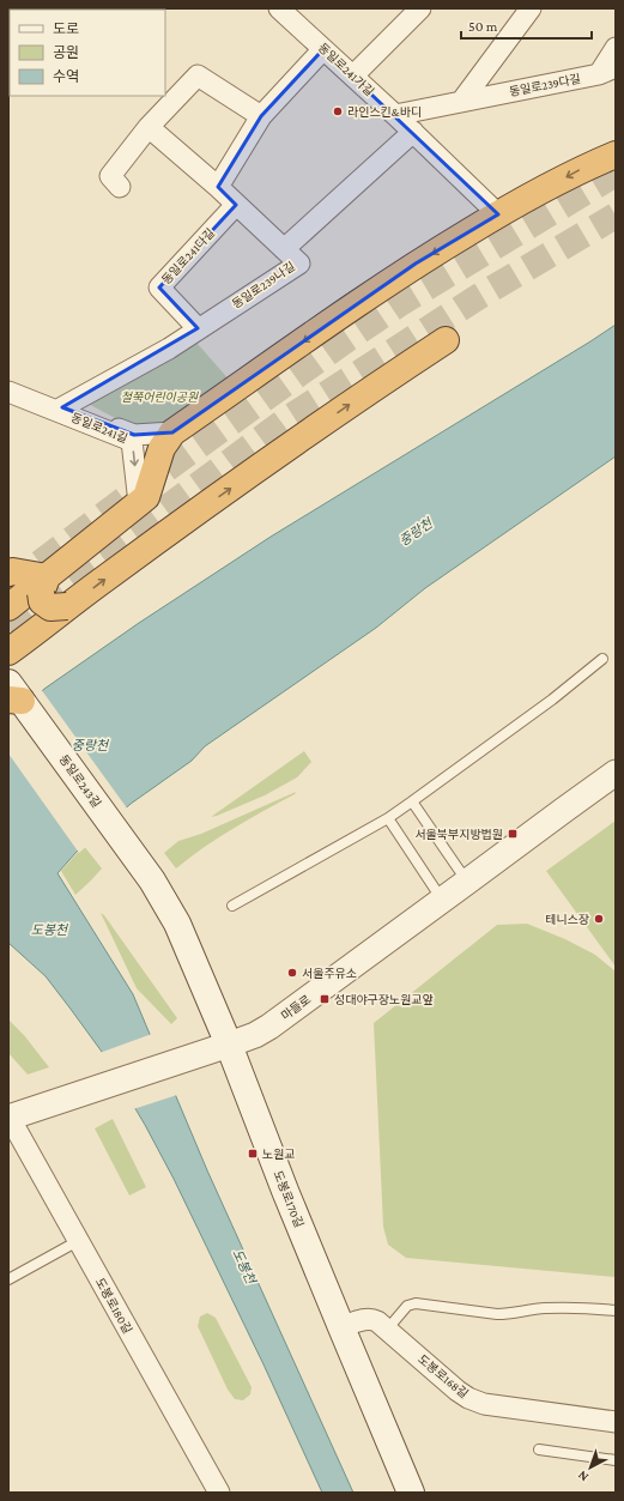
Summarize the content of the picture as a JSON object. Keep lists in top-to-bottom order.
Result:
{
  "streets": {
    "main road": ["동일로243길", "도봉로170길"],
    "street": [
      "동일로241가길",
      "동일로239다길",
      "동일로241다길",
      "동일로239나길",
      "동일로241길",
      "마들로",
      "도봉로180길",
      "도봉로168길"
    ]
  },
  "crossings": [
    ["동일로241가길", "동일로239다길"],
    ["동일로241가길", "동일로239나길"],
    ["동일로241다길", "동일로239나길"],
    ["동일로239나길", "동일로241길"],
    ["동일로243길", "도봉로170길"],
    ["마들로", "도봉로170길"],
    ["마들로", "도봉로180길"],
    ["도봉로170길", "도봉로168길"]
  ],
  "one_way": ["동일로241길"],
  "water": ["중랑천", "도봉천"],
  "parks": ["철쭉어린이공원"],
  "places": {
    "other": ["라인스킨&바디", "테니스장", "서울주유소"],
    "transit": ["서울북부지방법원", "성대야구장노원교앞", "노원교"]
  },
  "legend": ["도로", "공원", "수역"],
  "scale_bar": "50 m",
  "north": "bottom left"
}
